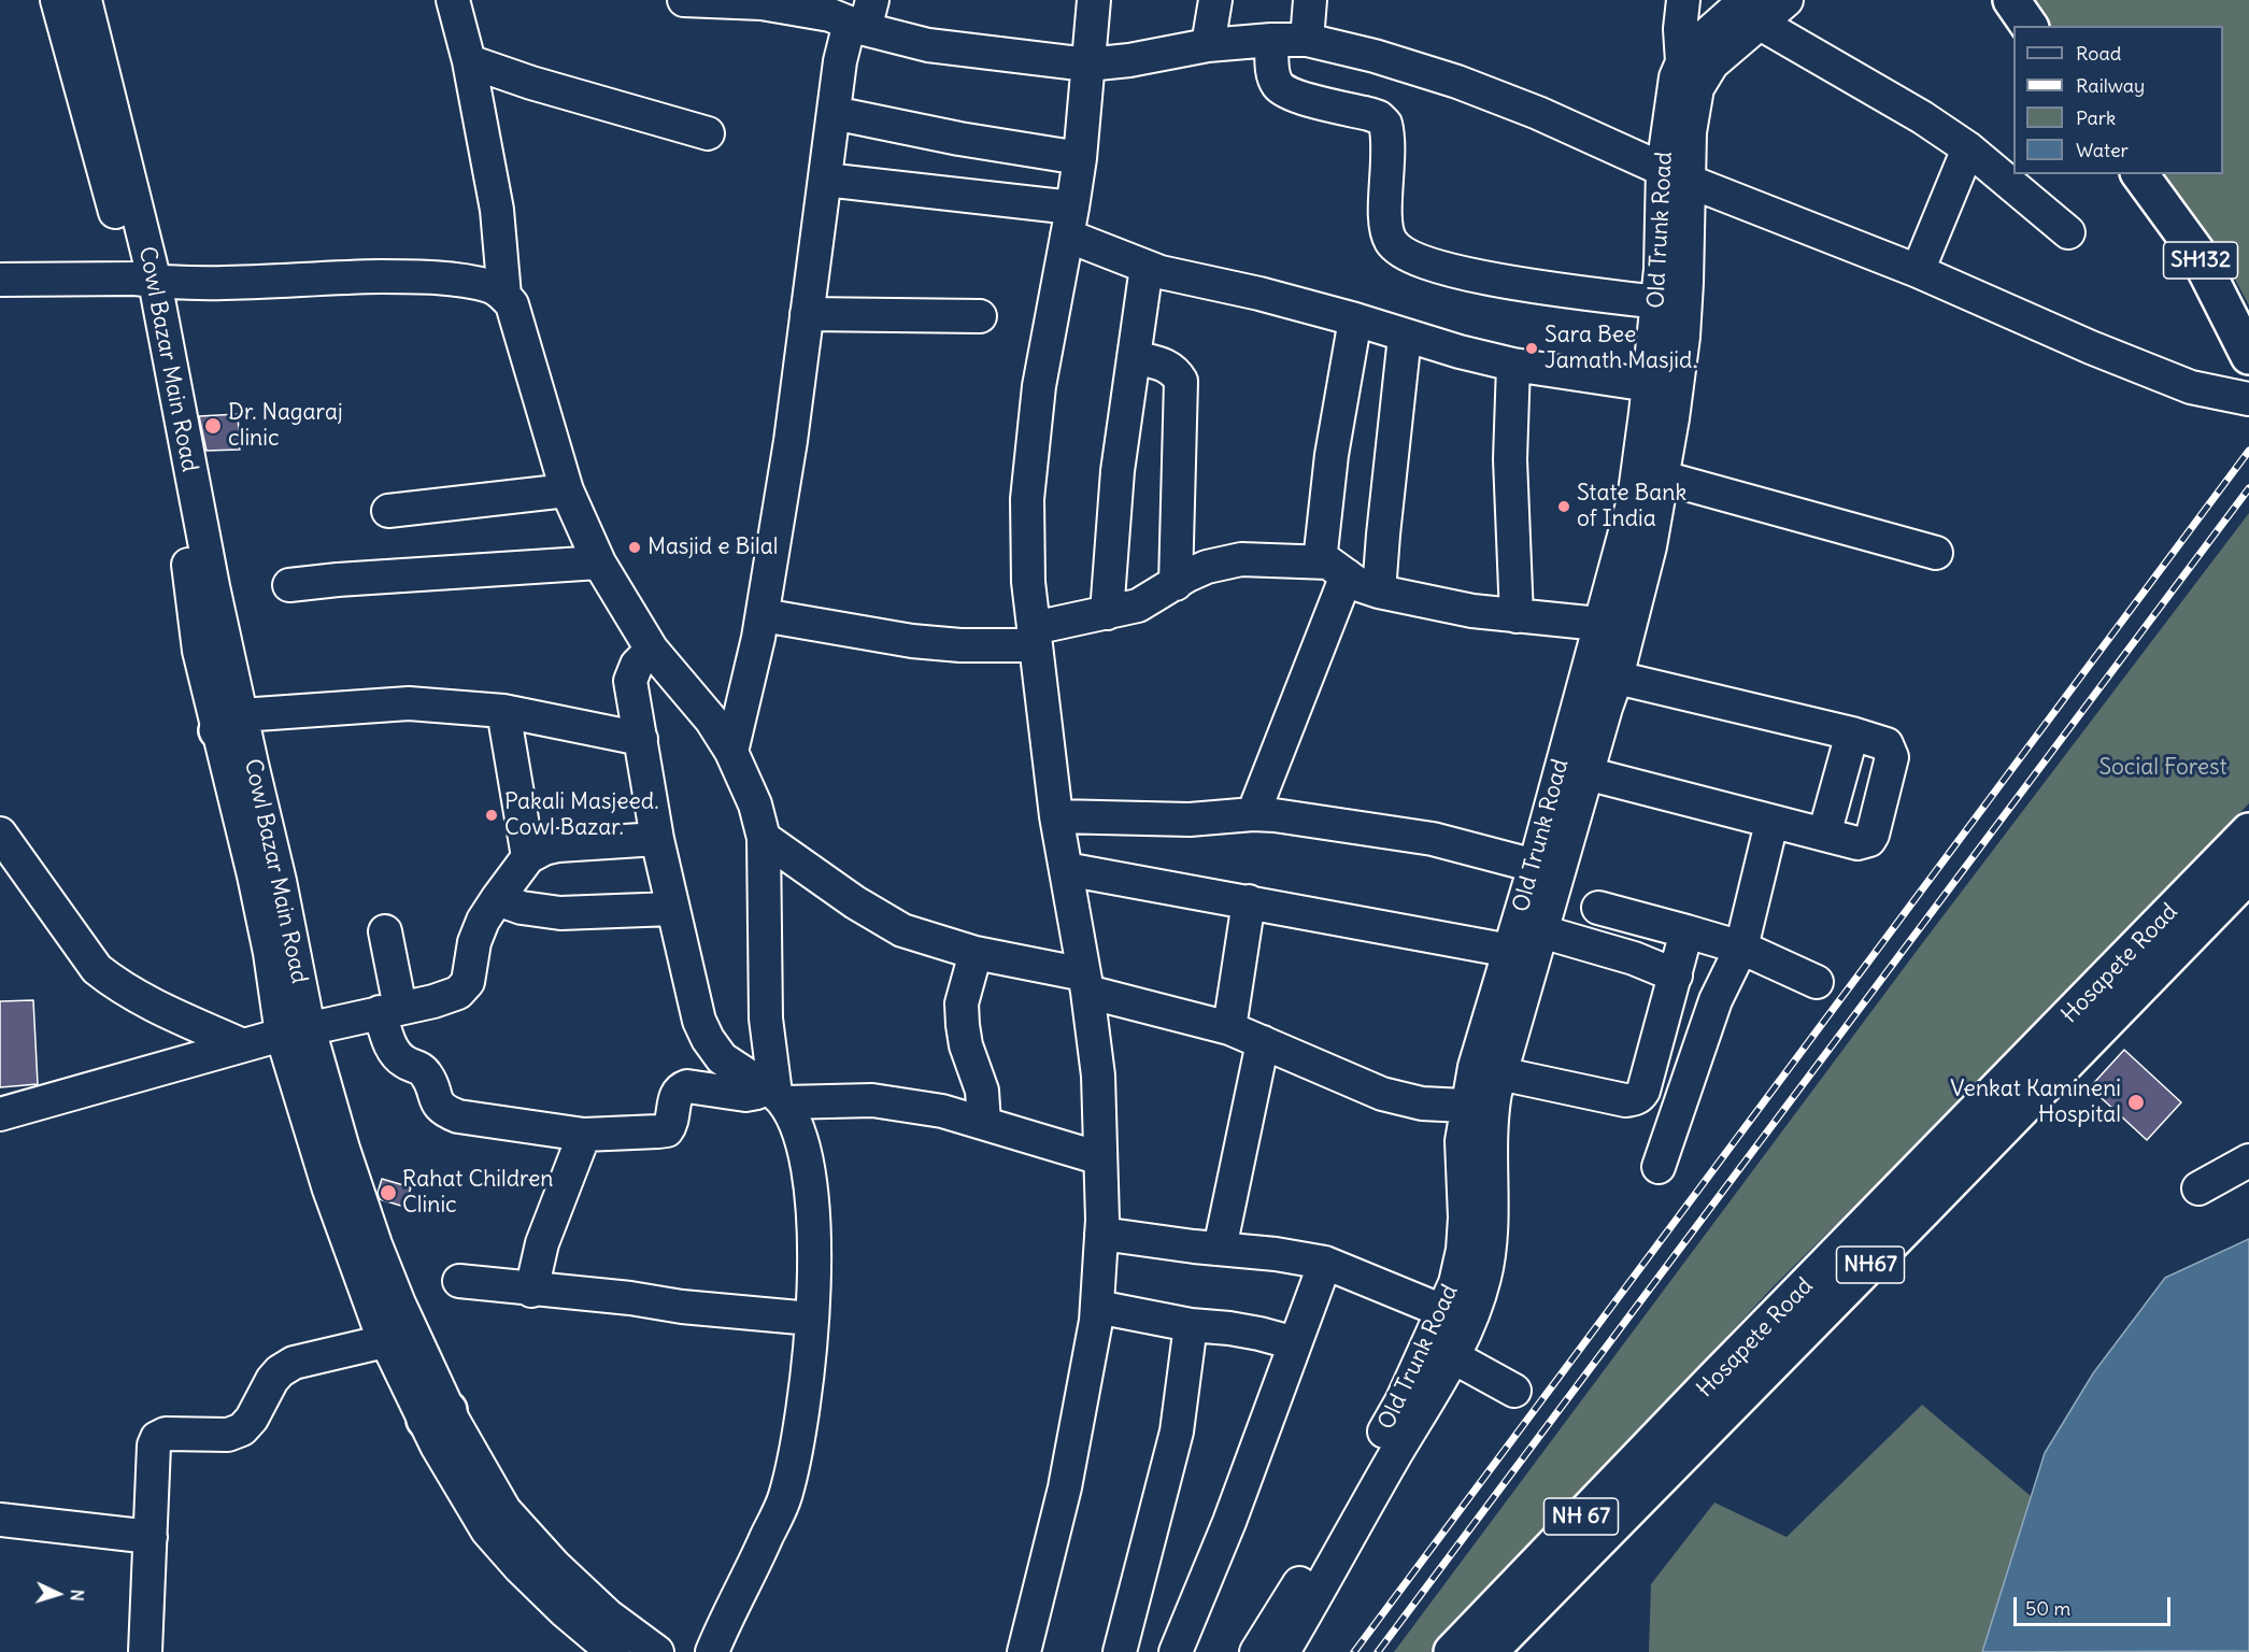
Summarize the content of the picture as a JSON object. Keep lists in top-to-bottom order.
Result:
{
  "streets": {
    "main road": [
      "SH132",
      "Hosapete Road",
      "NH67",
      "NH 67"
    ],
    "street": ["Old Trunk Road", "Cowl Bazar Main Road"]
  },
  "parks": ["Social Forest"],
  "places": [
    "Sara Bee Jamath Masjid.",
    "Dr. Nagaraj clinic",
    "State Bank of India",
    "Masjid e Bilal",
    "Pakali Masjeed. Cowl Bazar.",
    "Venkat Kamineni Hospital",
    "Rahat Children Clinic"
  ],
  "legend": [
    "Road",
    "Railway",
    "Park",
    "Water"
  ],
  "scale_bar": "50 m",
  "north": "right"
}
